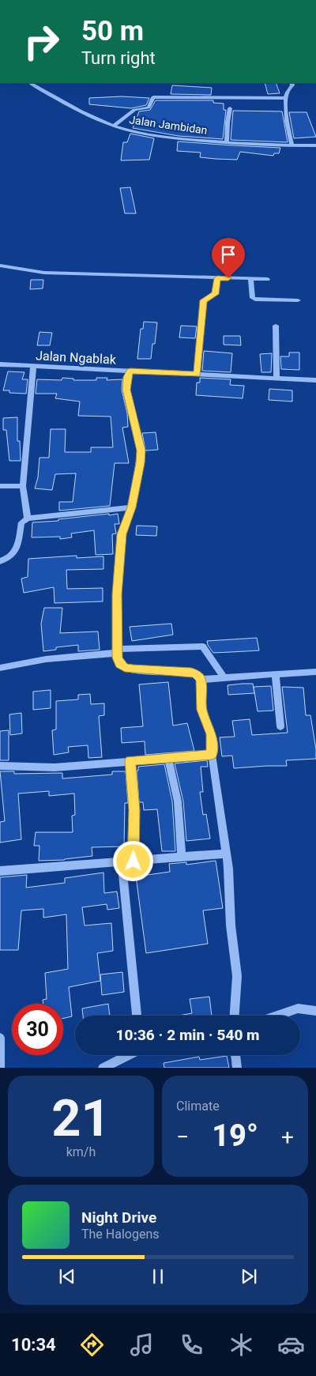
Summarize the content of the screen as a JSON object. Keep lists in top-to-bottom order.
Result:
{
  "streets": {
    "street": ["Jalan Jambidan", "Jalan Ngablak"]
  },
  "page": {
    "turn": ["50 m", "Turn right"],
    "limit": "30",
    "trip": "10:36 · 2 min · 540 m",
    "tile": [
      ["21", "km/h"],
      "Climate"
    ],
    "heat": ["−", "19°", "+"],
    "song": ["Night Drive", "The Halogens"],
    "tabs": "10:34"
  }
}
